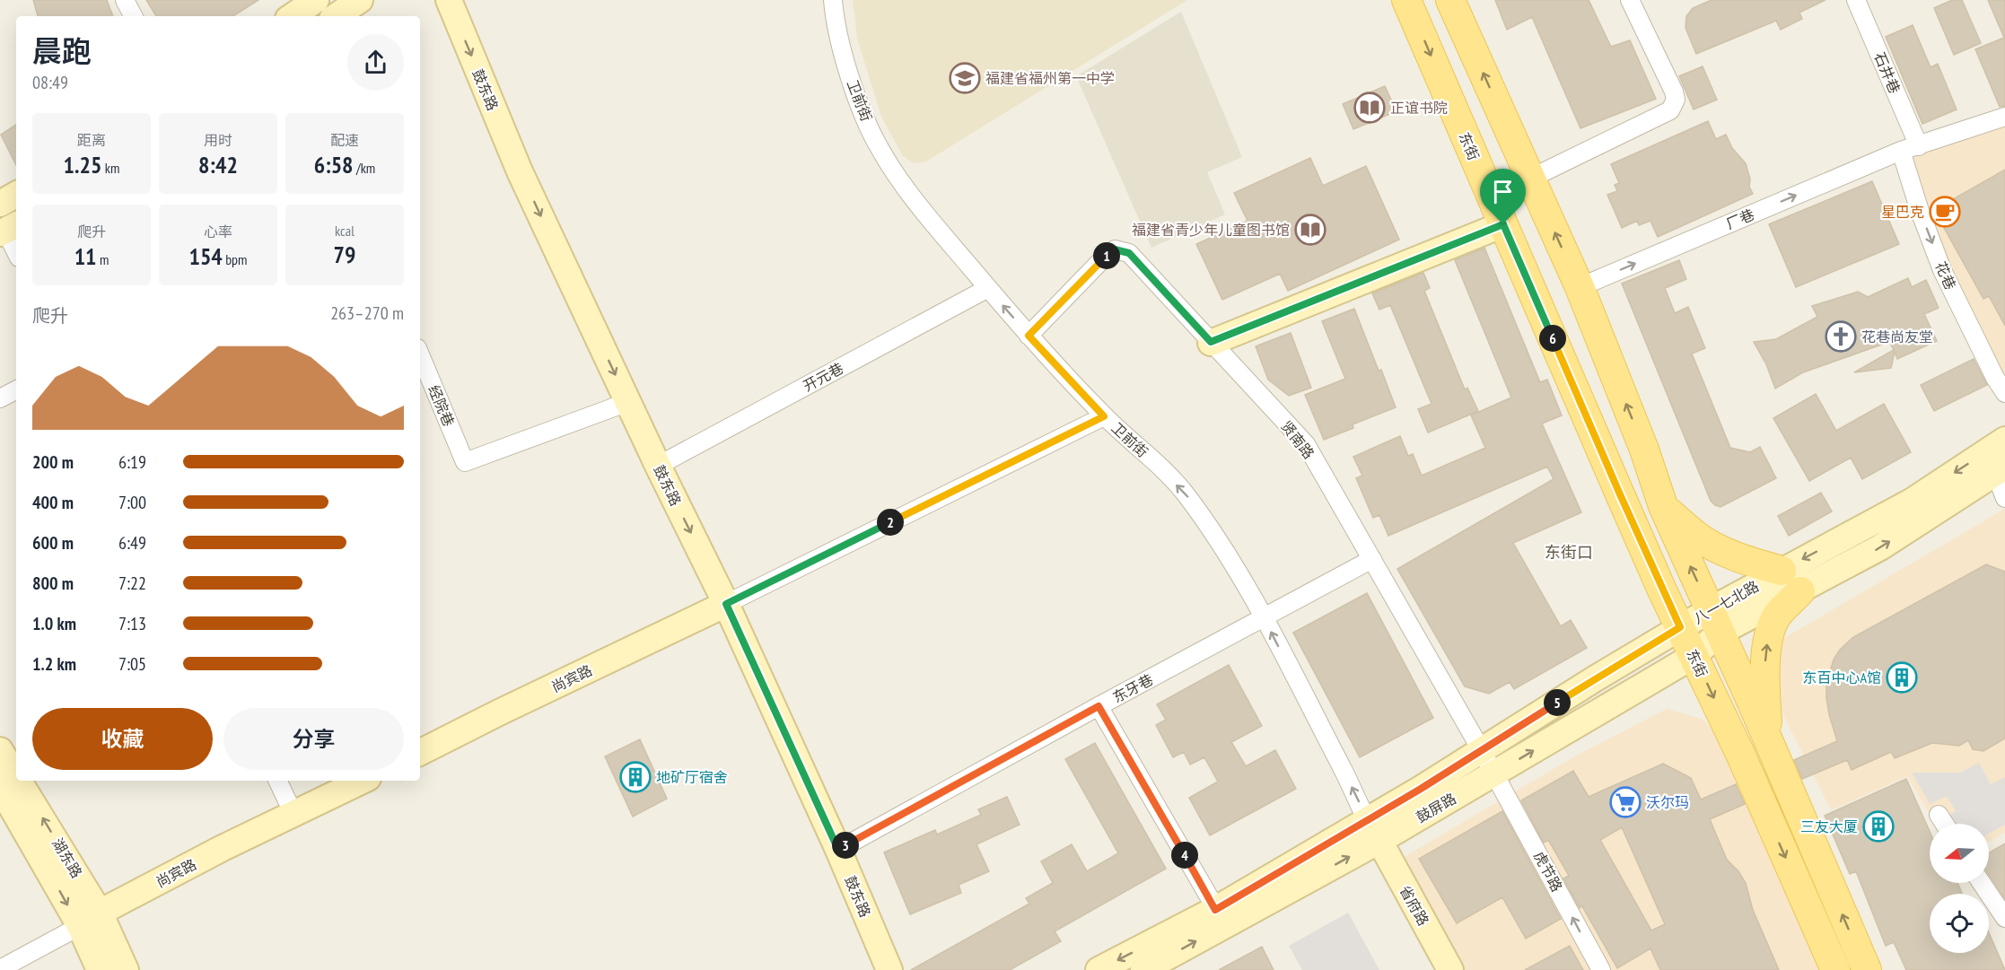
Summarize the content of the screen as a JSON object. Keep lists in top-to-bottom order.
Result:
{
  "streets": {
    "main road": [
      "鼓东路",
      "东街",
      "八一七北路",
      "尚宾路",
      "鼓屏路",
      "湖东路",
      "省府路"
    ],
    "street": [
      "石井巷",
      "卫前街",
      "厂巷",
      "花巷",
      "开元巷",
      "经院巷",
      "贤南路",
      "东牙巷",
      "虎节路"
    ]
  },
  "crossings": [
    ["石井巷", "厂巷"],
    ["鼓东路", "开元巷"],
    ["鼓东路", "经院巷"],
    ["鼓东路", "尚宾路"],
    ["鼓东路", "东牙巷"],
    ["卫前街", "开元巷"],
    ["卫前街", "贤南路"],
    ["卫前街", "八一七北路"],
    ["卫前街", "东牙巷"],
    ["卫前街", "鼓屏路"],
    ["卫前街", "省府路"],
    ["东街", "八一七北路"],
    ["东街", "鼓屏路"],
    ["厂巷", "花巷"],
    ["贤南路", "八一七北路"],
    ["贤南路", "东牙巷"],
    ["贤南路", "鼓屏路"],
    ["贤南路", "虎节路"],
    ["八一七北路", "鼓屏路"],
    ["八一七北路", "省府路"],
    ["尚宾路", "湖东路"],
    ["鼓屏路", "虎节路"],
    ["鼓屏路", "省府路"]
  ],
  "one_way": [
    "鼓东路",
    "卫前街",
    "厂巷",
    "花巷",
    "虎节路"
  ],
  "districts": ["东街口"],
  "places": {
    "school or university": ["福建省福州第一中学"],
    "library": ["正谊书院", "福建省青少年儿童图书馆"],
    "cafe": ["星巴克"],
    "church": ["花巷尚友堂"],
    "building": ["东百中心A馆", "地矿厅宿舍", "三友大厦"],
    "supermarket": ["沃尔玛"]
  },
  "north": "left",
  "page": {
    "heading": ["晨跑", "08:49"],
    "stats": [
      ["距离", "1.25 km"],
      ["用时", "8:42"],
      ["配速", "6:58 /km"],
      ["爬升", "11 m"],
      ["心率", "154 bpm"],
      ["kcal", "79"]
    ],
    "pins": [
      "1",
      "6",
      "2",
      "5",
      "3",
      "4"
    ],
    "chart": ["爬升", "263–270 m"],
    "list": [
      {
        "name": "200 m",
        "note": "6:19"
      },
      {
        "name": "400 m",
        "note": "7:00"
      },
      {
        "name": "600 m",
        "note": "6:49"
      },
      {
        "name": "800 m",
        "note": "7:22"
      },
      {
        "name": "1.0 km",
        "note": "7:13"
      },
      {
        "name": "1.2 km",
        "note": "7:05"
      }
    ],
    "buttons": ["收藏", "分享"]
  }
}
